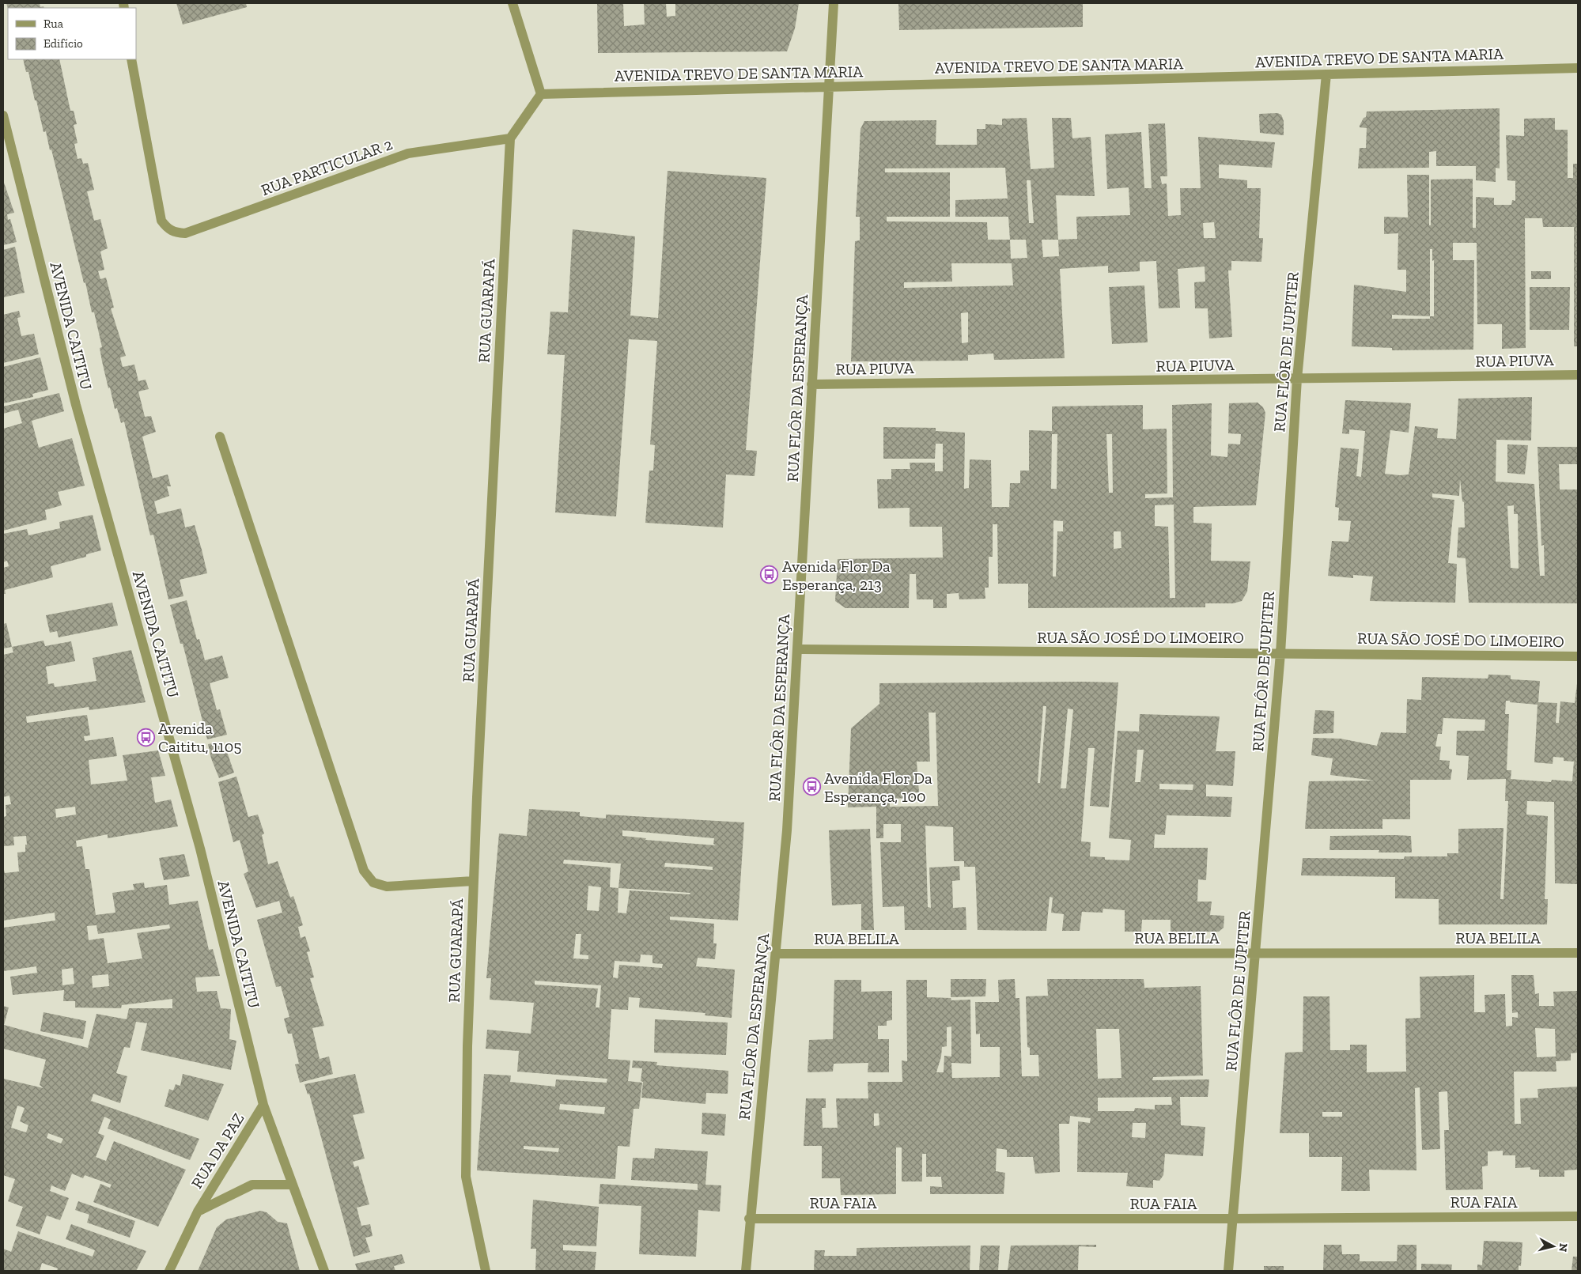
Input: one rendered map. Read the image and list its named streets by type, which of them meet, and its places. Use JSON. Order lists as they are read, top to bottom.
{
  "streets": {
    "street": [
      "AVENIDA TREVO DE SANTA MARIA",
      "RUA PARTICULAR 2",
      "RUA GUARAPÁ",
      "AVENIDA CAITITU",
      "RUA FLÔR DE JUPITER",
      "RUA PIUVA",
      "RUA FLÔR DA ESPERANÇA",
      "RUA SÃO JOSÉ DO LIMOEIRO",
      "RUA BELILA",
      "RUA DA PAZ",
      "RUA FAIA"
    ]
  },
  "crossings": [
    ["AVENIDA TREVO DE SANTA MARIA", "RUA FLÔR DE JUPITER"],
    ["AVENIDA TREVO DE SANTA MARIA", "RUA FLÔR DA ESPERANÇA"],
    ["RUA PARTICULAR 2", "RUA GUARAPÁ"],
    ["AVENIDA CAITITU", "RUA DA PAZ"],
    ["RUA FLÔR DE JUPITER", "RUA PIUVA"],
    ["RUA FLÔR DE JUPITER", "RUA SÃO JOSÉ DO LIMOEIRO"],
    ["RUA FLÔR DE JUPITER", "RUA BELILA"],
    ["RUA FLÔR DE JUPITER", "RUA FAIA"],
    ["RUA PIUVA", "RUA FLÔR DA ESPERANÇA"],
    ["RUA FLÔR DA ESPERANÇA", "RUA SÃO JOSÉ DO LIMOEIRO"],
    ["RUA FLÔR DA ESPERANÇA", "RUA BELILA"],
    ["RUA FLÔR DA ESPERANÇA", "RUA FAIA"]
  ],
  "places": {
    "bus stop": ["Avenida Flor Da Esperança, 213", "Avenida Caititu, 1105", "Avenida Flor Da Esperança, 100"]
  },
  "legend": ["Rua", "Edifício"],
  "north": "right"
}
